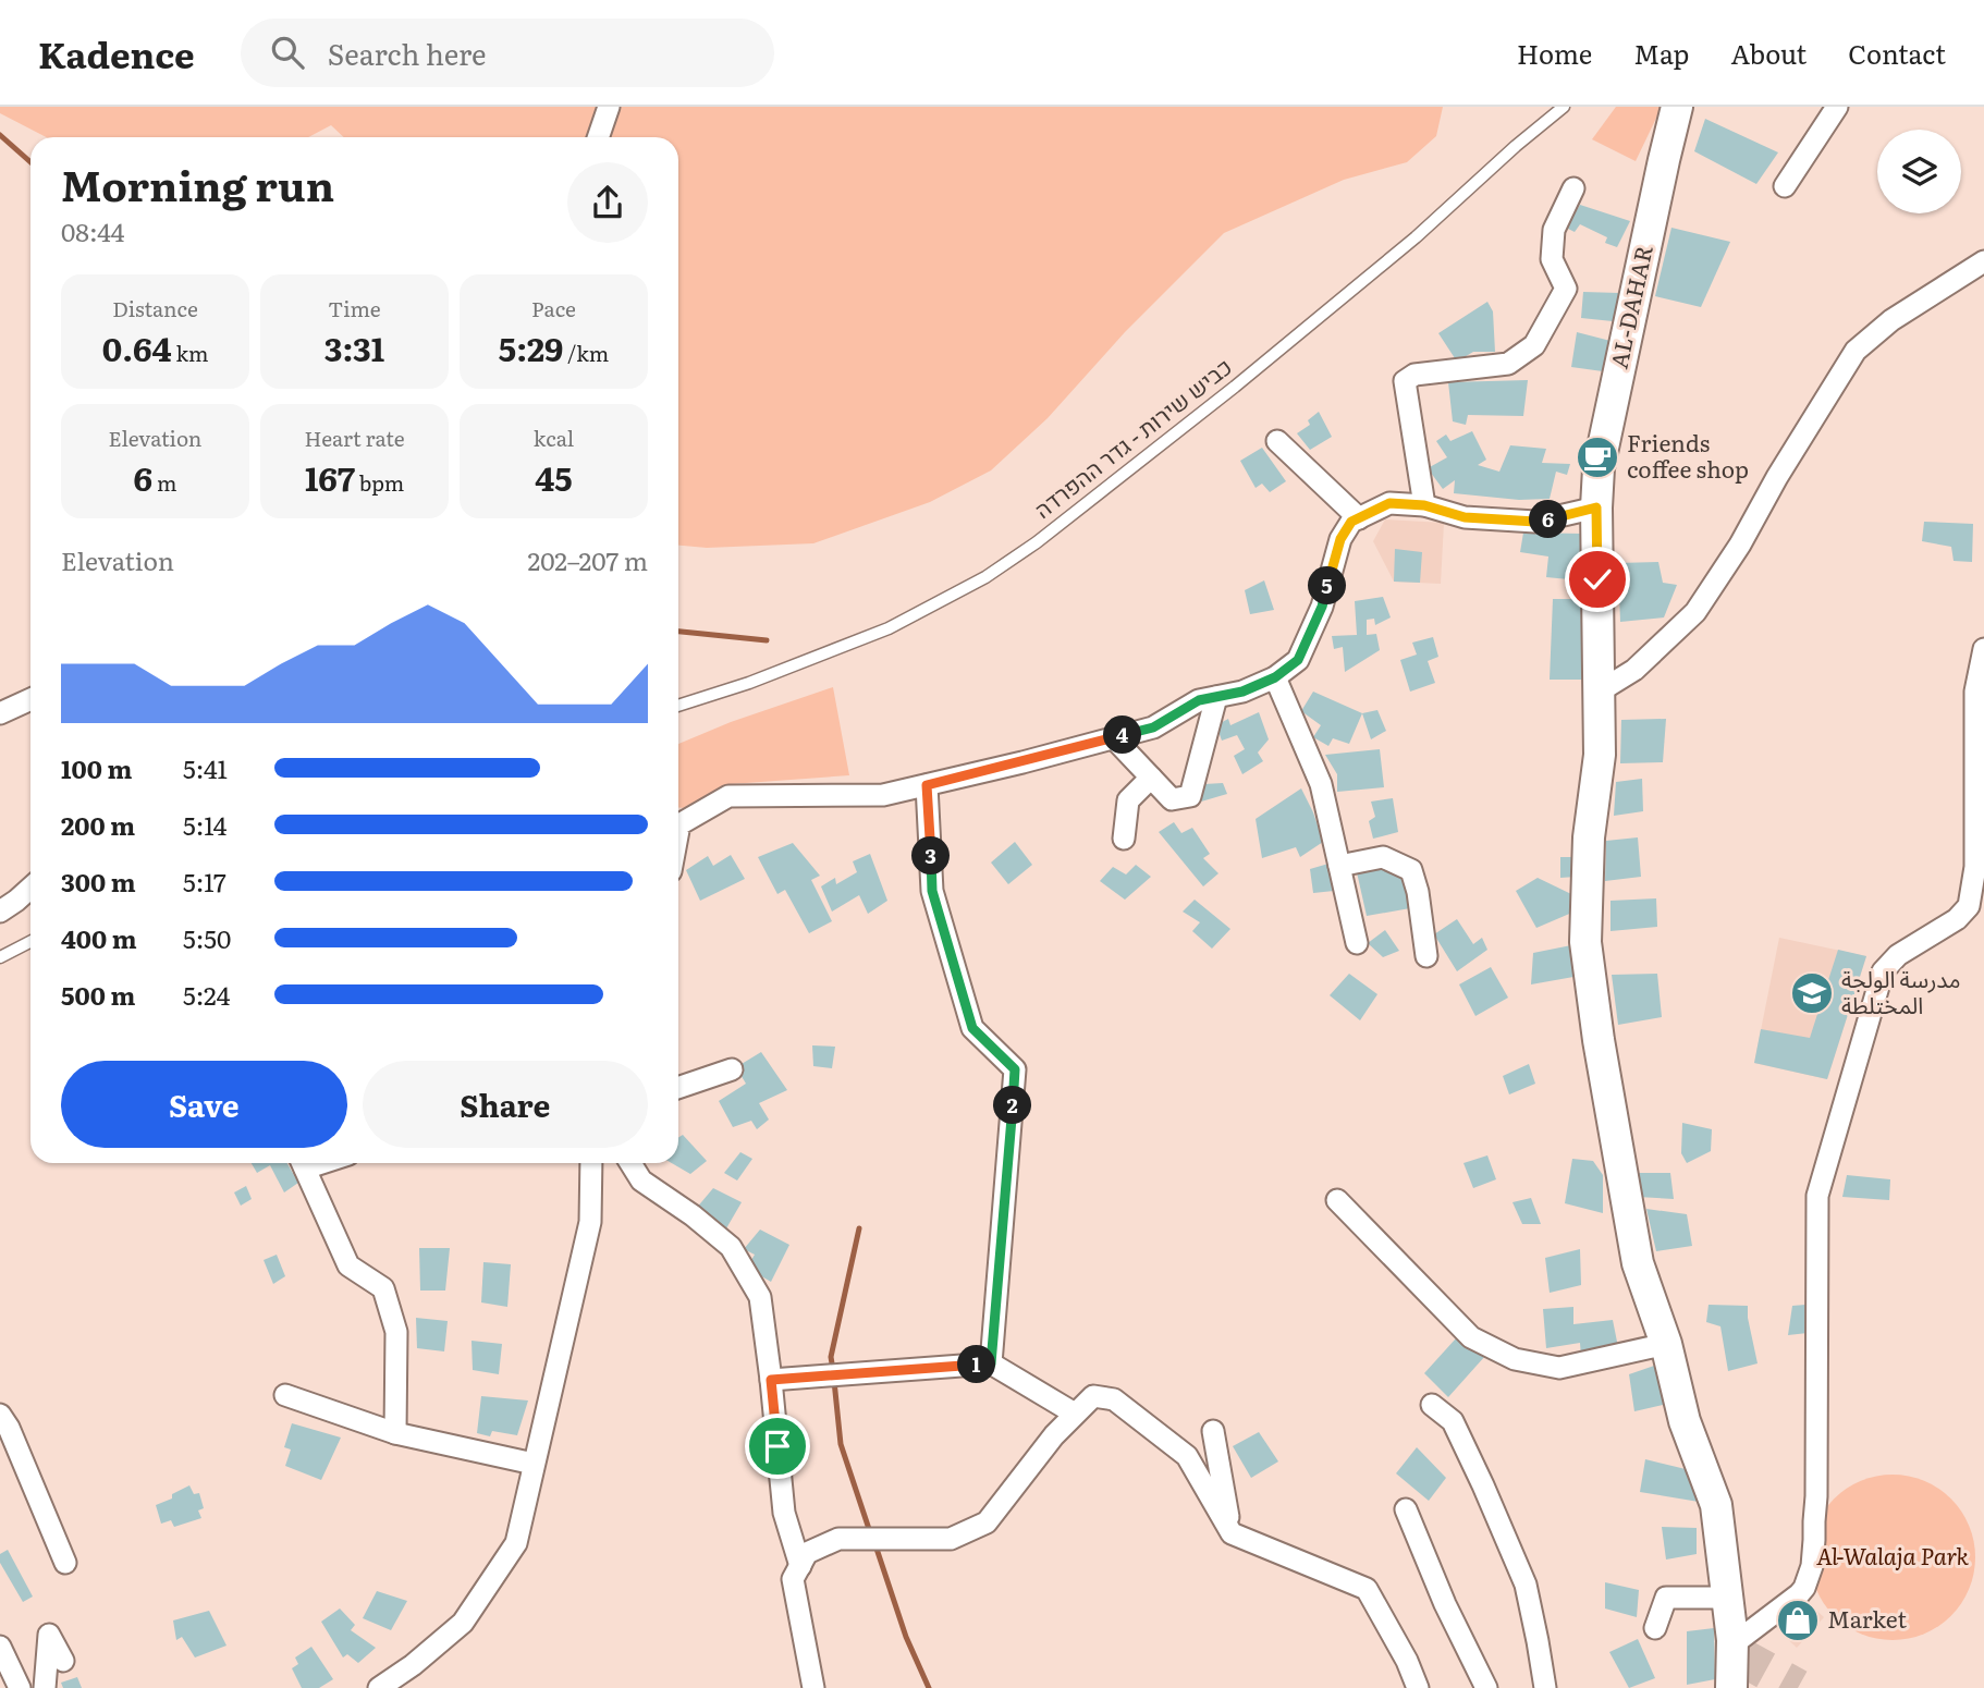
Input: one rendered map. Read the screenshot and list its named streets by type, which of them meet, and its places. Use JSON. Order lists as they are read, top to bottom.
{
  "streets": {
    "street": ["AL-DAHAR"],
    "lane": ["כביש שירות - גדר ההפרדה"]
  },
  "parks": ["Al-Walaja Park"],
  "places": {
    "cafe": ["Friends coffee shop"],
    "school or university": ["مدرسة الولجة المختلطة"],
    "shop": ["Market"]
  },
  "page": {
    "header": "Kadence",
    "search": "Search here",
    "nav": [
      "Home",
      "Map",
      "About",
      "Contact"
    ],
    "heading": ["Morning run", "08:44"],
    "stats": [
      ["Distance", "0.64 km"],
      ["Time", "3:31"],
      ["Pace", "5:29 /km"],
      ["Elevation", "6 m"],
      ["Heart rate", "167 bpm"],
      ["kcal", "45"]
    ],
    "pins": [
      "6",
      "5",
      "4",
      "3",
      "2",
      "1"
    ],
    "chart": ["Elevation", "202–207 m"],
    "list": [
      {
        "name": "100 m",
        "note": "5:41"
      },
      {
        "name": "200 m",
        "note": "5:14"
      },
      {
        "name": "300 m",
        "note": "5:17"
      },
      {
        "name": "400 m",
        "note": "5:50"
      },
      {
        "name": "500 m",
        "note": "5:24"
      }
    ],
    "buttons": ["Save", "Share"]
  }
}
